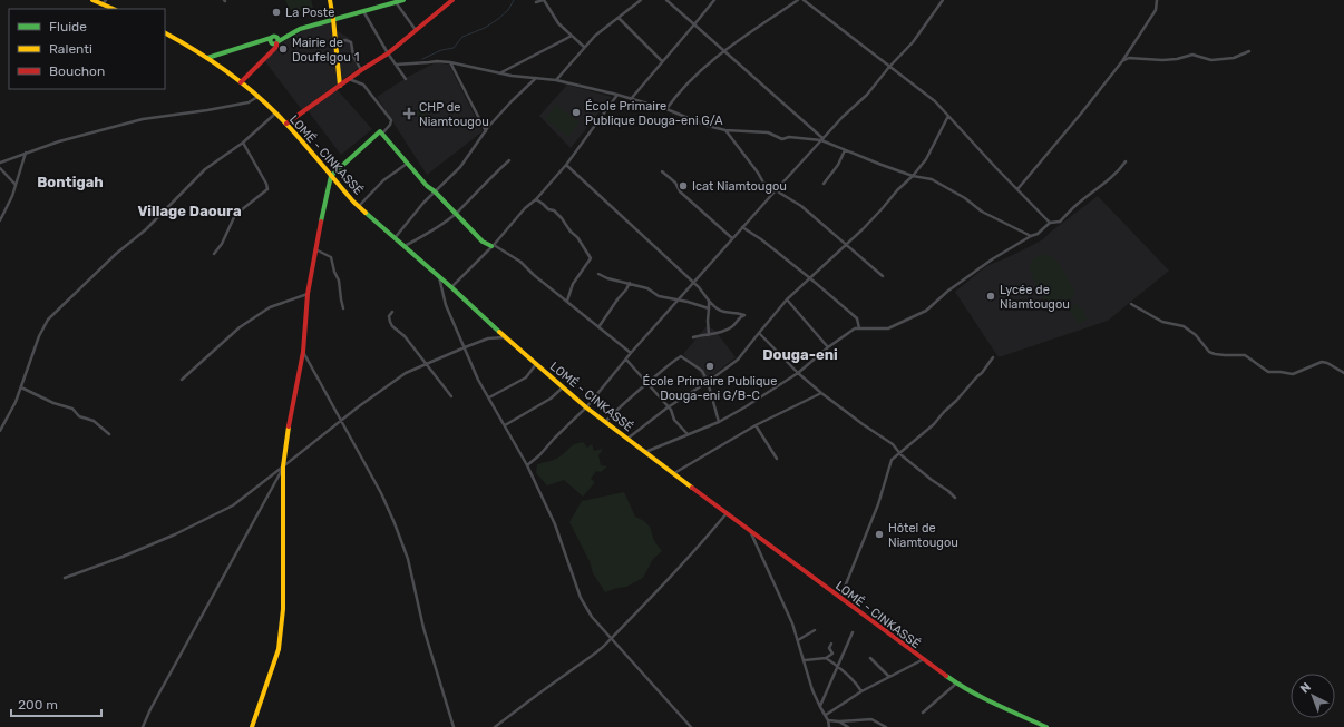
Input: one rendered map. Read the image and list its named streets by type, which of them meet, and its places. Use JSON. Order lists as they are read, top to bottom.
{
  "streets": {
    "main road": ["LOMÉ - CINKASSÉ"]
  },
  "districts": ["Bontigah", "Village Daoura", "Douga-eni"],
  "places": {
    "other": [
      "La Poste",
      "Mairie de Doufelgou 1",
      "École Primaire Publique Douga-eni G/A",
      "Icat Niamtougou",
      "Lycée de Niamtougou",
      "École Primaire Publique Douga-eni G/B-C",
      "Hôtel de Niamtougou"
    ],
    "health": ["CHP de Niamtougou"]
  },
  "legend": ["Fluide", "Ralenti", "Bouchon"],
  "scale_bar": "200 m",
  "north": "top left"
}
